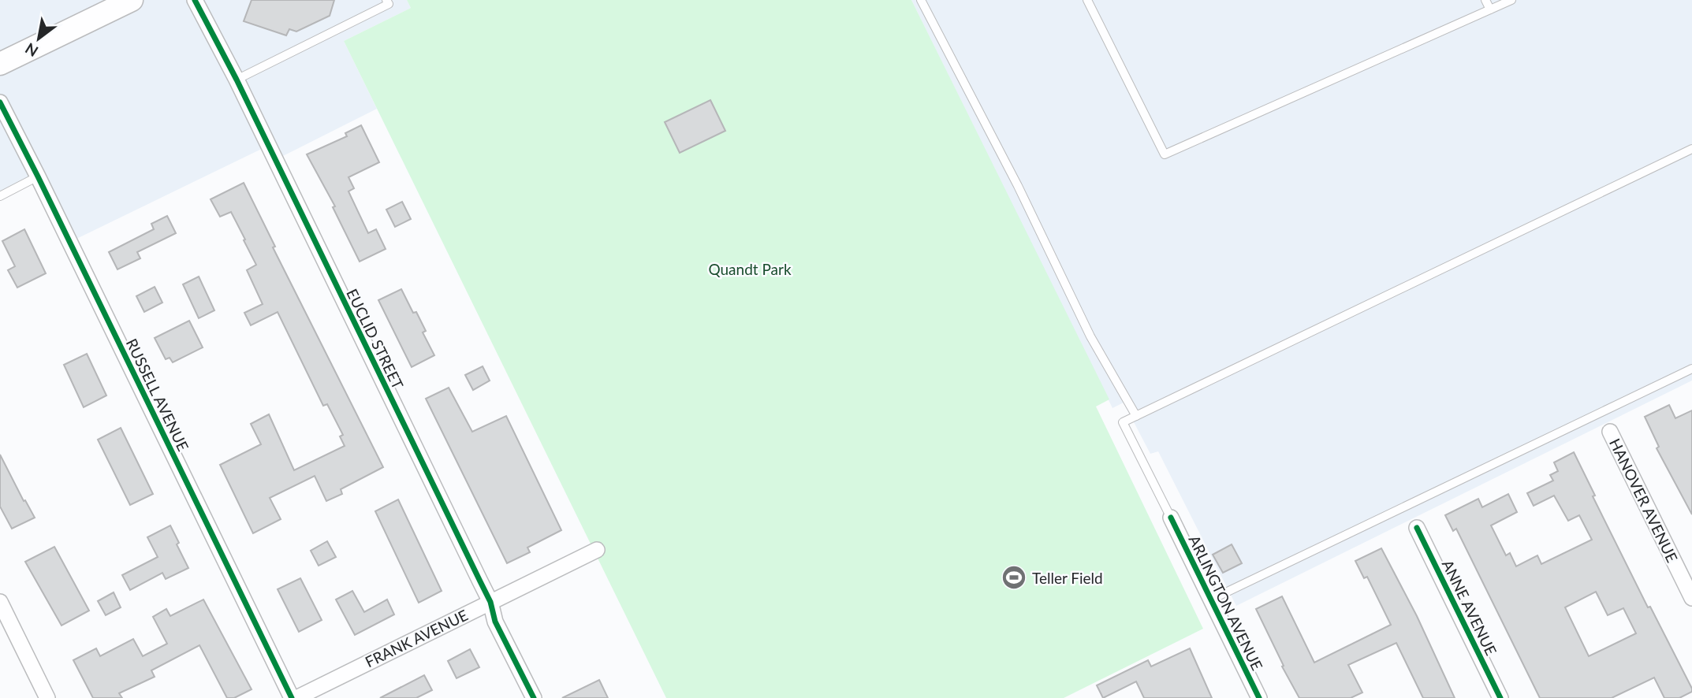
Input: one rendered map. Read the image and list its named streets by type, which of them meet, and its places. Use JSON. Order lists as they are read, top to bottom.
{
  "streets": {
    "street": [
      "EUCLID STREET",
      "RUSSELL AVENUE",
      "HANOVER AVENUE",
      "ARLINGTON AVENUE",
      "ANNE AVENUE",
      "FRANK AVENUE"
    ]
  },
  "crossings": [
    ["EUCLID STREET", "FRANK AVENUE"]
  ],
  "parks": ["Quandt Park"],
  "places": {
    "sports": ["Teller Field"]
  },
  "north": "bottom left"
}
